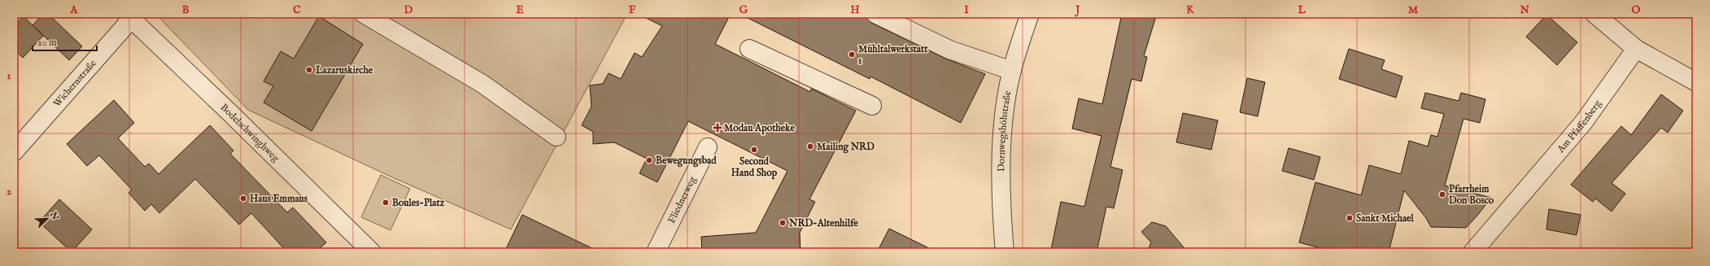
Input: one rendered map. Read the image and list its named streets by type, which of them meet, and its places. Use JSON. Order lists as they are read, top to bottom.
{
  "streets": {
    "street": [
      "Wichernstraße",
      "Am Pfaffenberg",
      "Bodelschwinghweg",
      "Dornwegshöhstraße",
      "Fliednerweg"
    ]
  },
  "crossings": [
    ["Wichernstraße", "Bodelschwinghweg"]
  ],
  "places": {
    "other": [
      "Mühltalwerkstatt 1",
      "Lazaruskirche",
      "Mailing NRD",
      "Second Hand Shop",
      "Bewegungsbad",
      "Pfarrheim Don Bosco",
      "Haus Emmaus",
      "Boules-Platz",
      "Sankt Michael",
      "NRD-Altenhilfe"
    ],
    "health": ["Modau Apotheke"]
  },
  "scale_bar": "20 m",
  "north": "top right",
  "grid": {
    "columns": [
      "A",
      "B",
      "C",
      "D",
      "E",
      "F",
      "G",
      "H",
      "I",
      "J",
      "K",
      "L",
      "M",
      "N",
      "O"
    ],
    "rows": ["1", "2"]
  }
}
